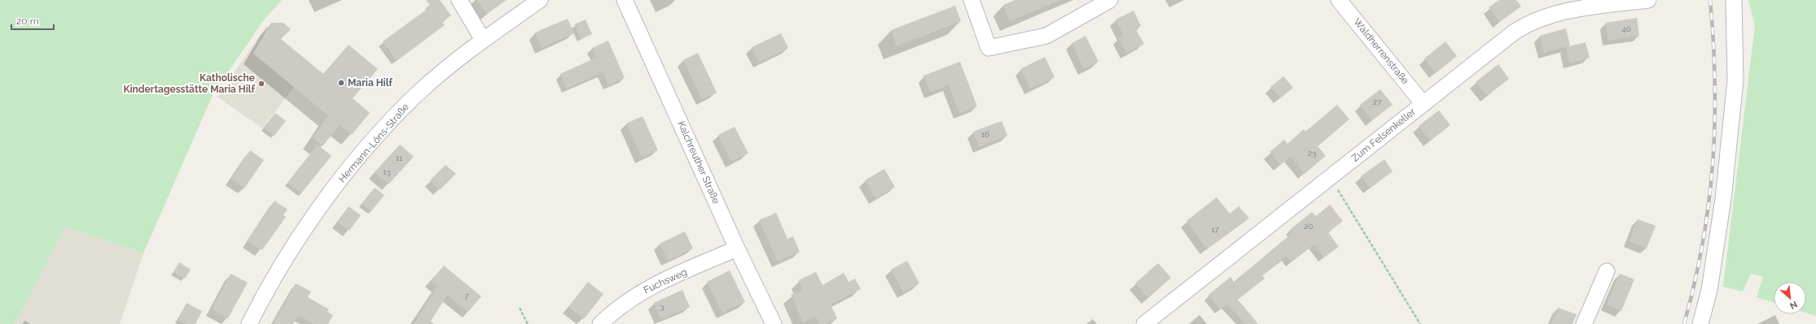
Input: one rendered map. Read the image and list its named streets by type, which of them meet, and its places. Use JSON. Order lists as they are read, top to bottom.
{
  "streets": {
    "street": [
      "Waldherrenstraße",
      "Zum Felsenkeller",
      "Hermann-Löns-Straße",
      "Kalchreuther Straße",
      "Fuchsweg"
    ]
  },
  "crossings": [
    ["Waldherrenstraße", "Zum Felsenkeller"],
    ["Kalchreuther Straße", "Fuchsweg"]
  ],
  "places": ["Maria Hilf", "Katholische Kindertagesstätte Maria Hilf"],
  "house_numbers": [
    "40",
    "27",
    "16",
    "23",
    "11",
    "13",
    "20",
    "17",
    "7",
    "3"
  ],
  "scale_bar": "20 m",
  "north": "bottom right"
}
